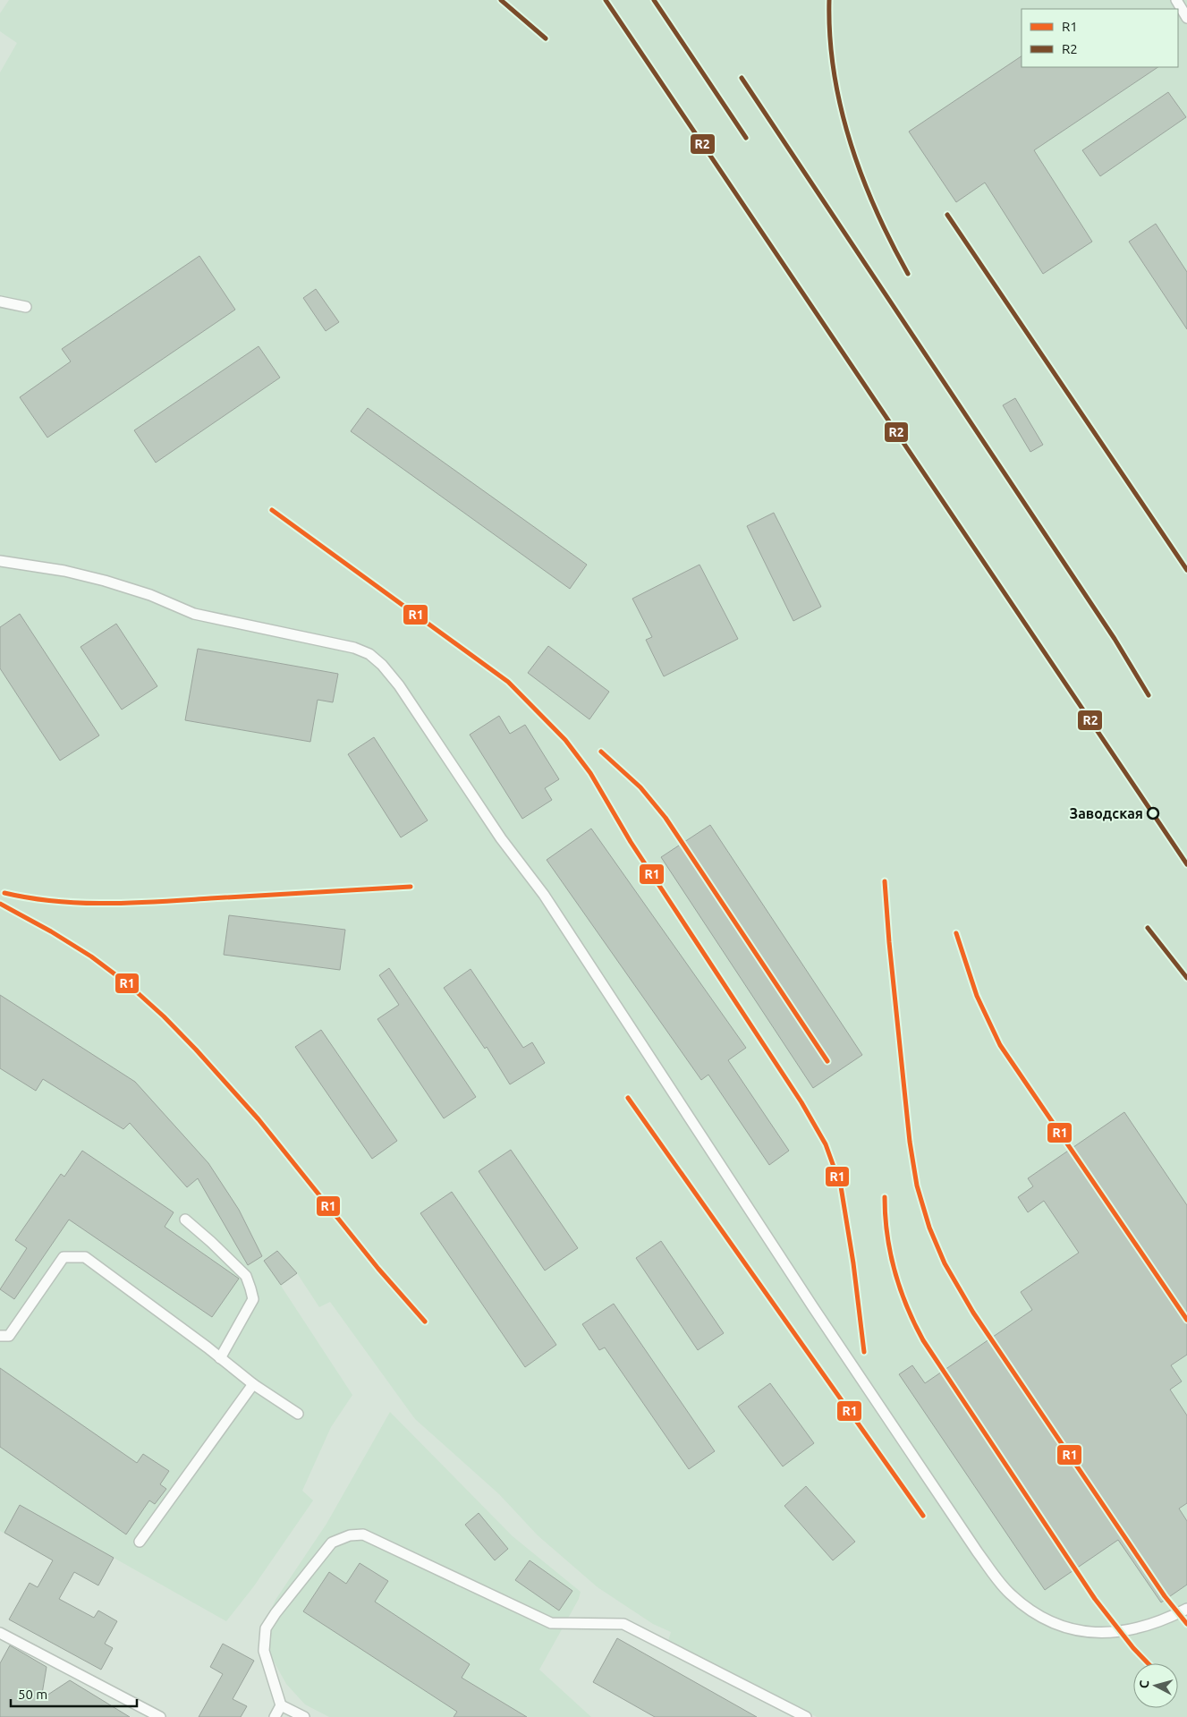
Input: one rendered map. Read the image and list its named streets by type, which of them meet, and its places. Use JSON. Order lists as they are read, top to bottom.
{
  "places": ["Заводская"],
  "lines": ["transit line R2", "transit line R1"],
  "legend": ["R1", "R2"],
  "scale_bar": "50 m",
  "north": "left"
}
